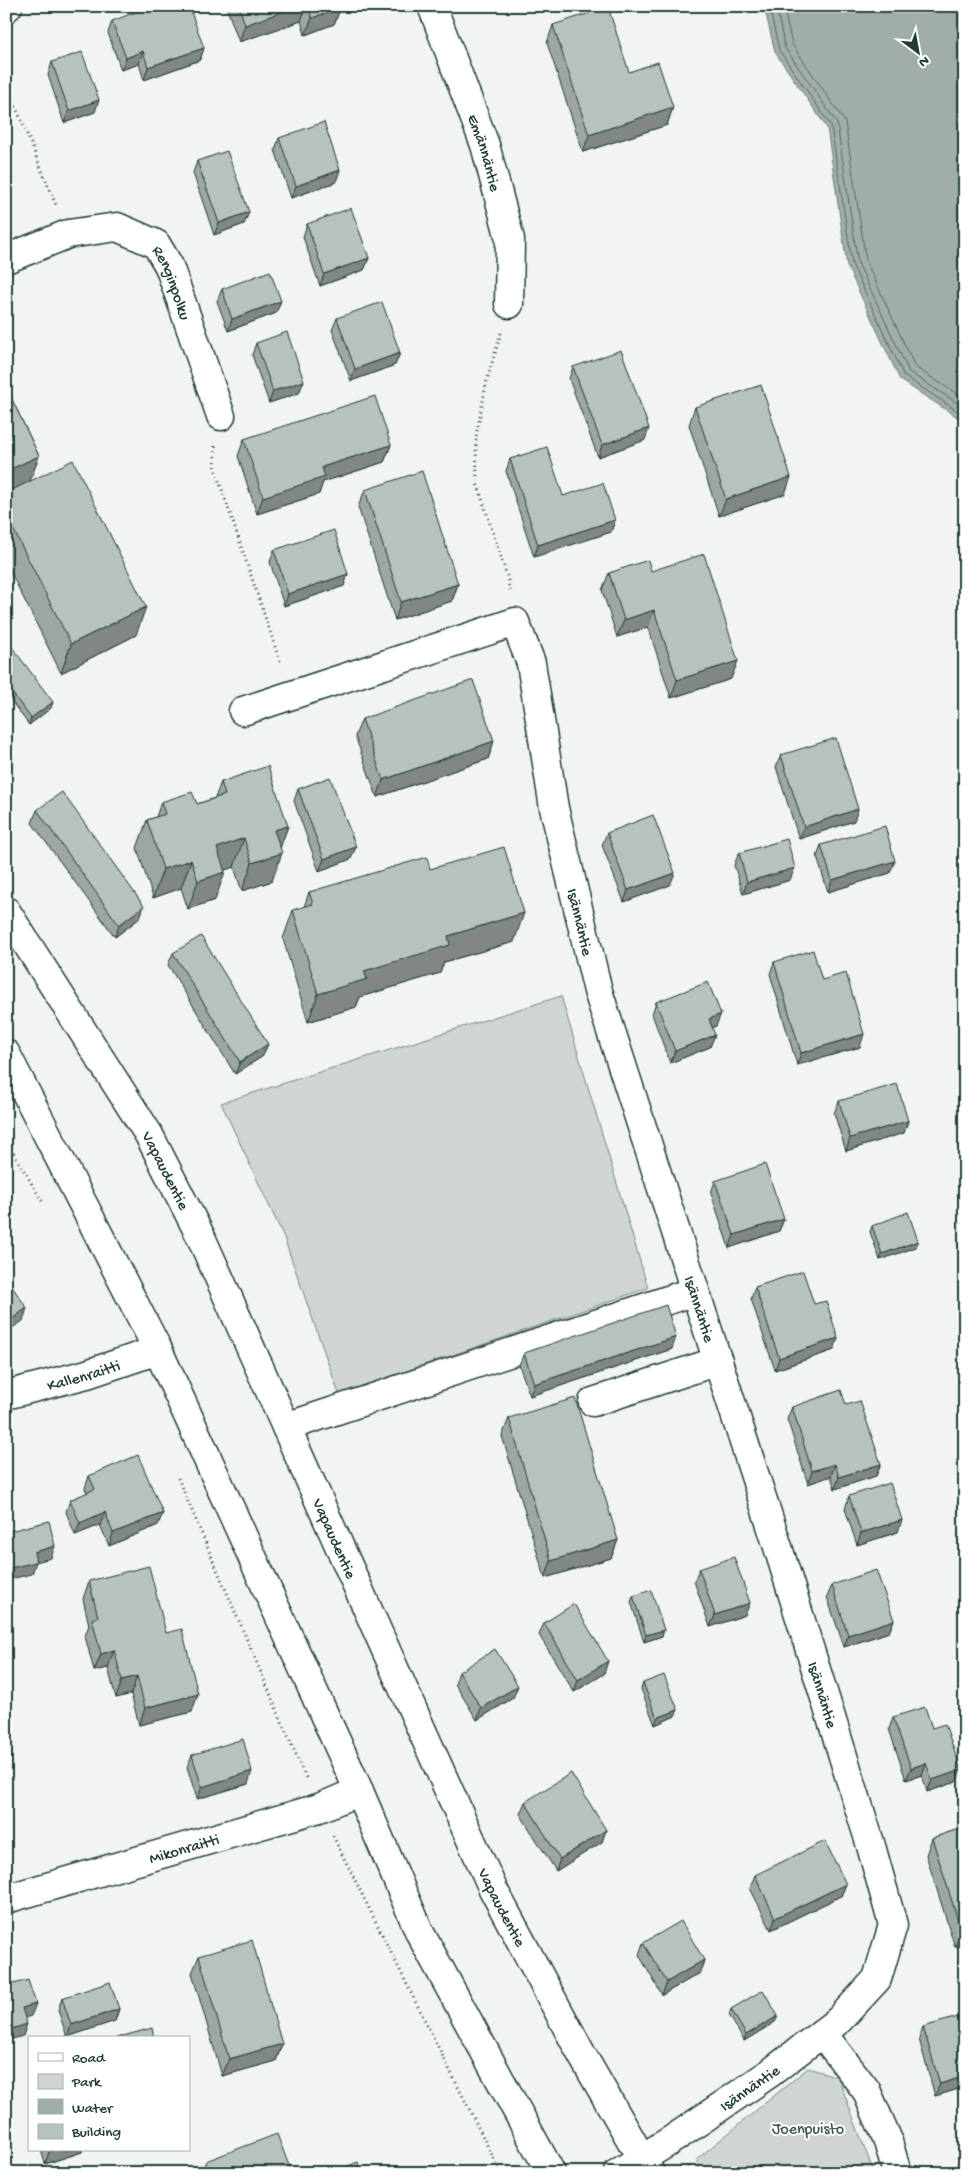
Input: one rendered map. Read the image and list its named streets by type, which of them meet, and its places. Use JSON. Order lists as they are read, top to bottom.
{
  "streets": {
    "street": [
      "Emännäntie",
      "Renginpolku",
      "Isännäntie",
      "Vapaudentie",
      "Kallenraitti",
      "Mikonraitti"
    ]
  },
  "crossings": [
    ["Isännäntie", "Vapaudentie"]
  ],
  "parks": ["Joenpuisto"],
  "legend": [
    "Road",
    "Park",
    "Water",
    "Building"
  ],
  "north": "bottom right"
}
